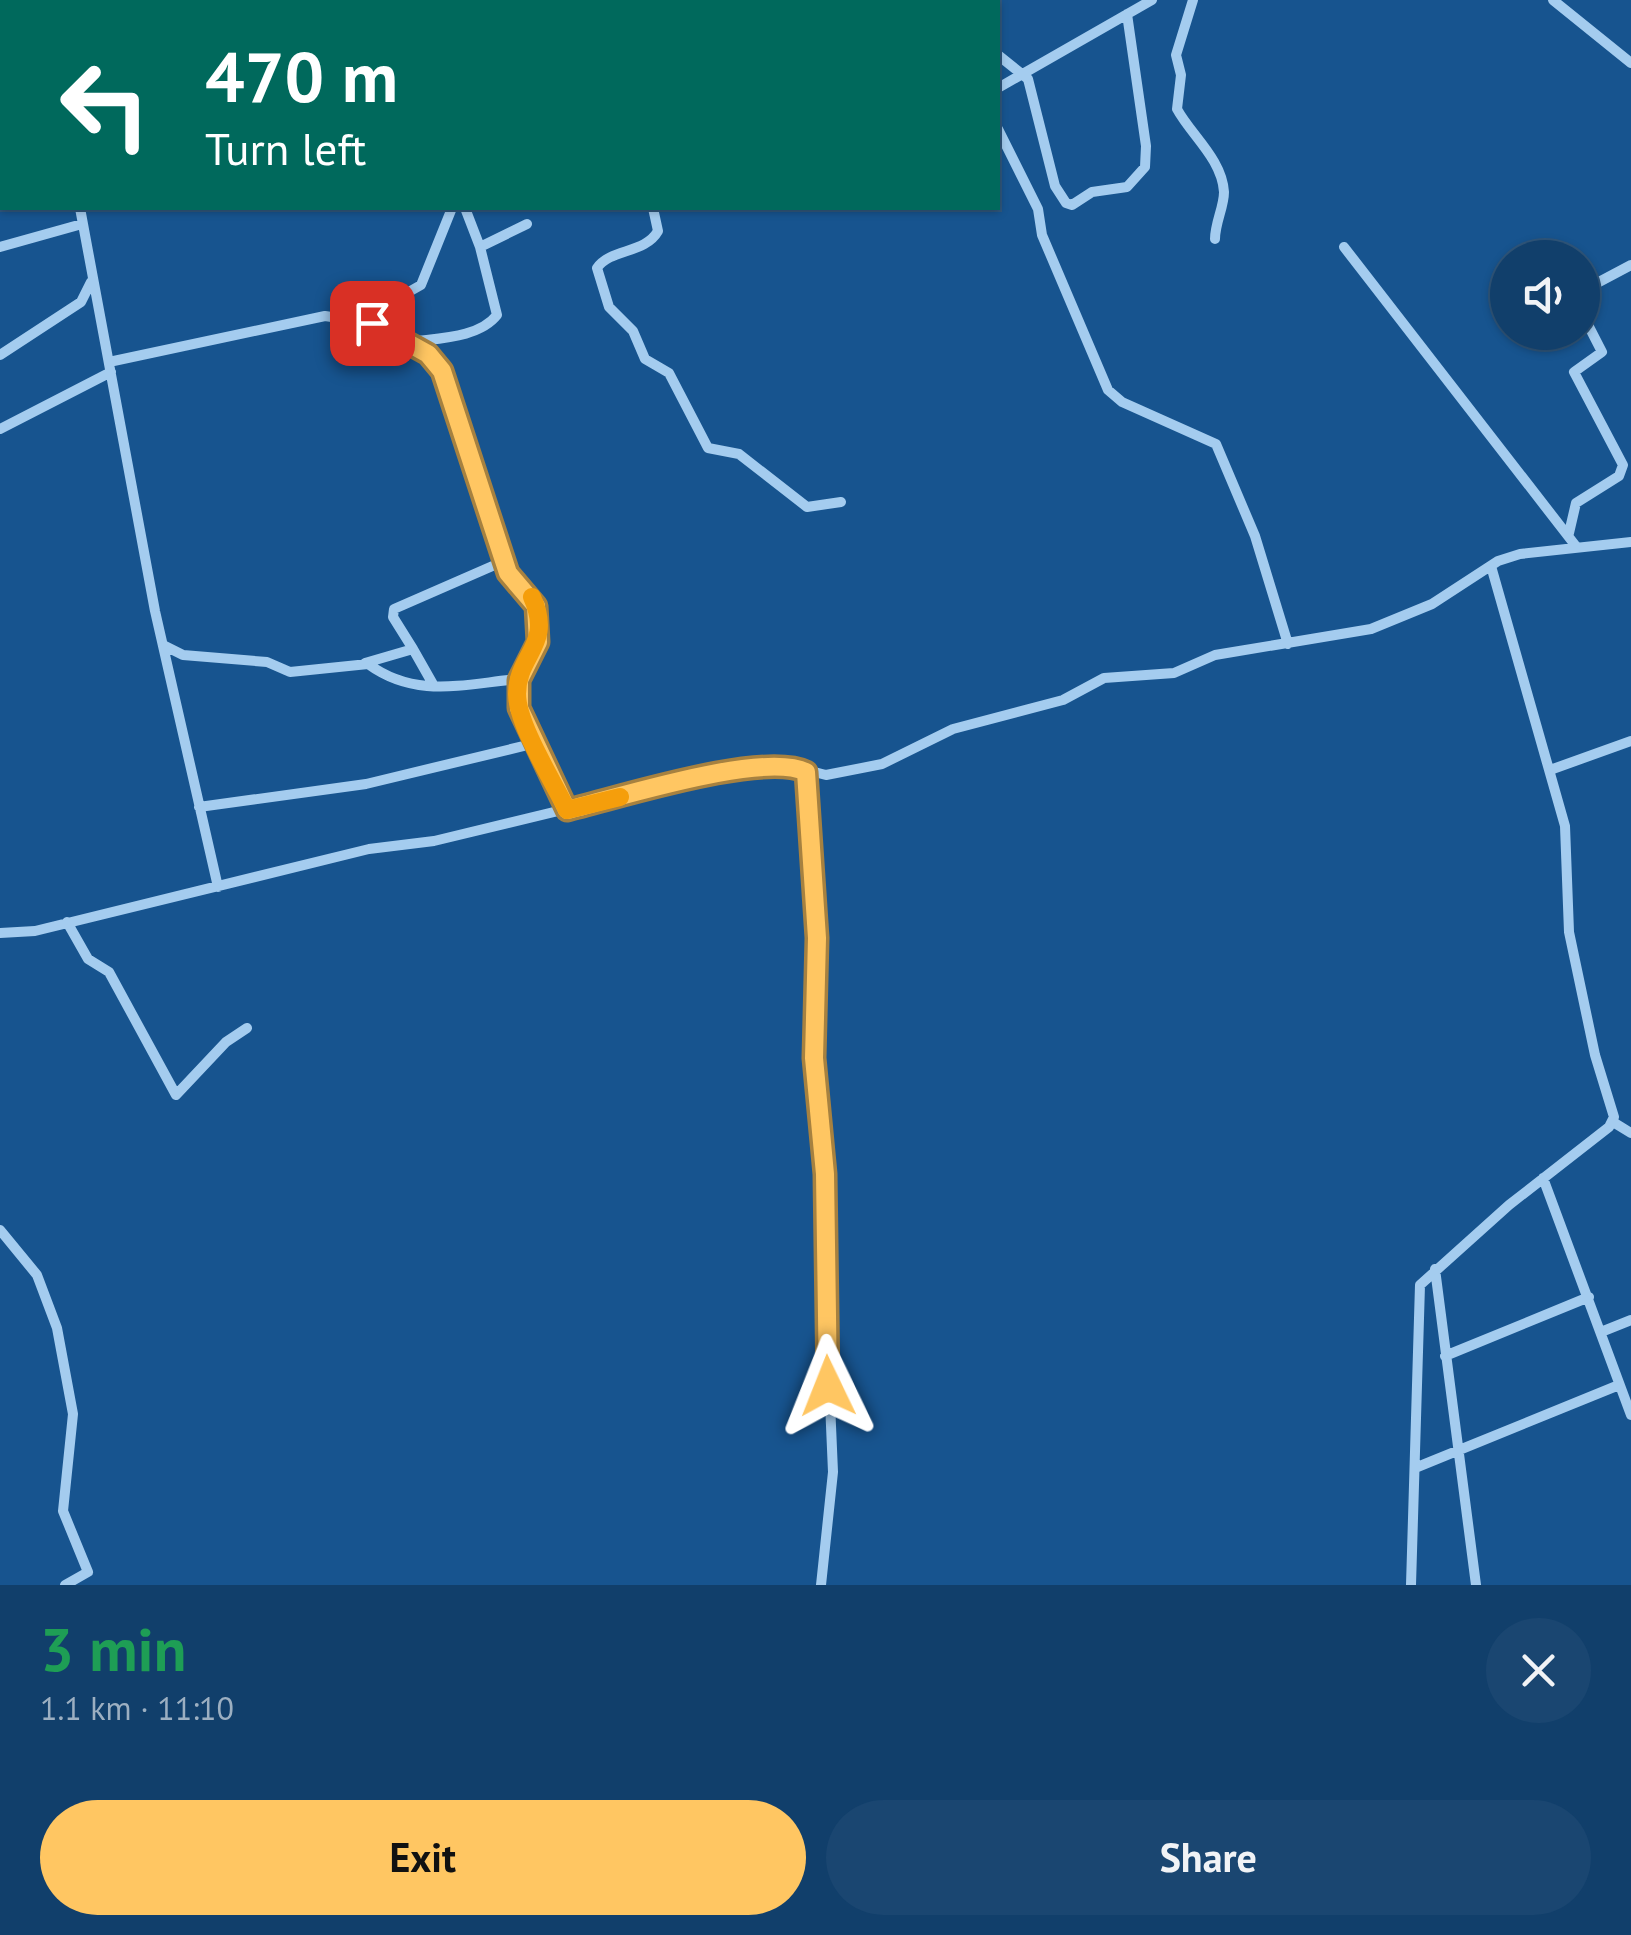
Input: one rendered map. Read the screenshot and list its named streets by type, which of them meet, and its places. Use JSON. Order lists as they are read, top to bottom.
{
  "page": {
    "turn": ["470 m", "Turn left"],
    "heading": ["3 min", "1.1 km · 11:10"],
    "buttons": ["Exit", "Share"]
  }
}
